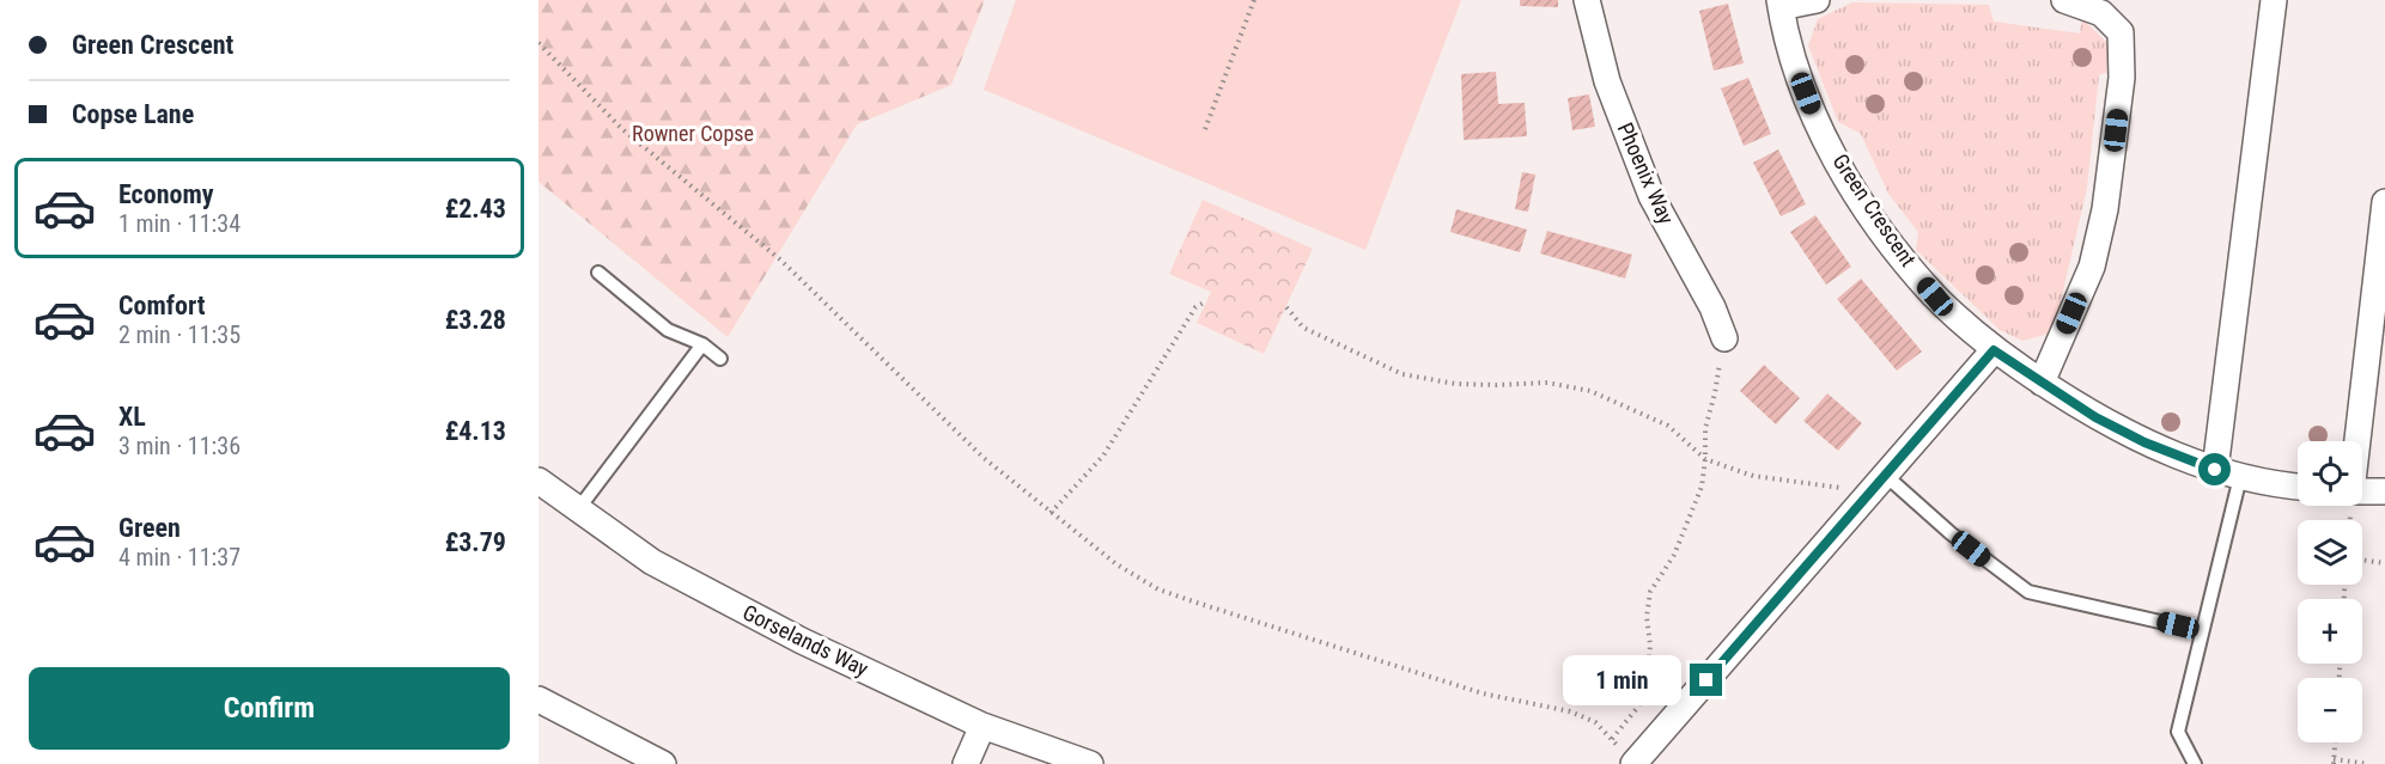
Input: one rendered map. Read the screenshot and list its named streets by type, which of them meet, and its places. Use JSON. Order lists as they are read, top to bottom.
{
  "streets": {
    "street": ["Phoenix Way", "Green Crescent", "Gorselands Way"]
  },
  "parks": ["Rowner Copse"],
  "page": {
    "banner": ["Green Crescent", "Copse Lane"],
    "list": [
      {
        "name": "Economy",
        "note": "1 min · 11:34",
        "value": "£2.43"
      },
      {
        "name": "Comfort",
        "note": "2 min · 11:35",
        "value": "£3.28"
      },
      {
        "name": "XL",
        "note": "3 min · 11:36",
        "value": "£4.13"
      },
      {
        "name": "Green",
        "note": "4 min · 11:37",
        "value": "£3.79"
      }
    ],
    "map_buttons": ["+", "−"],
    "buttons": "Confirm",
    "bubble": "1 min"
  }
}
